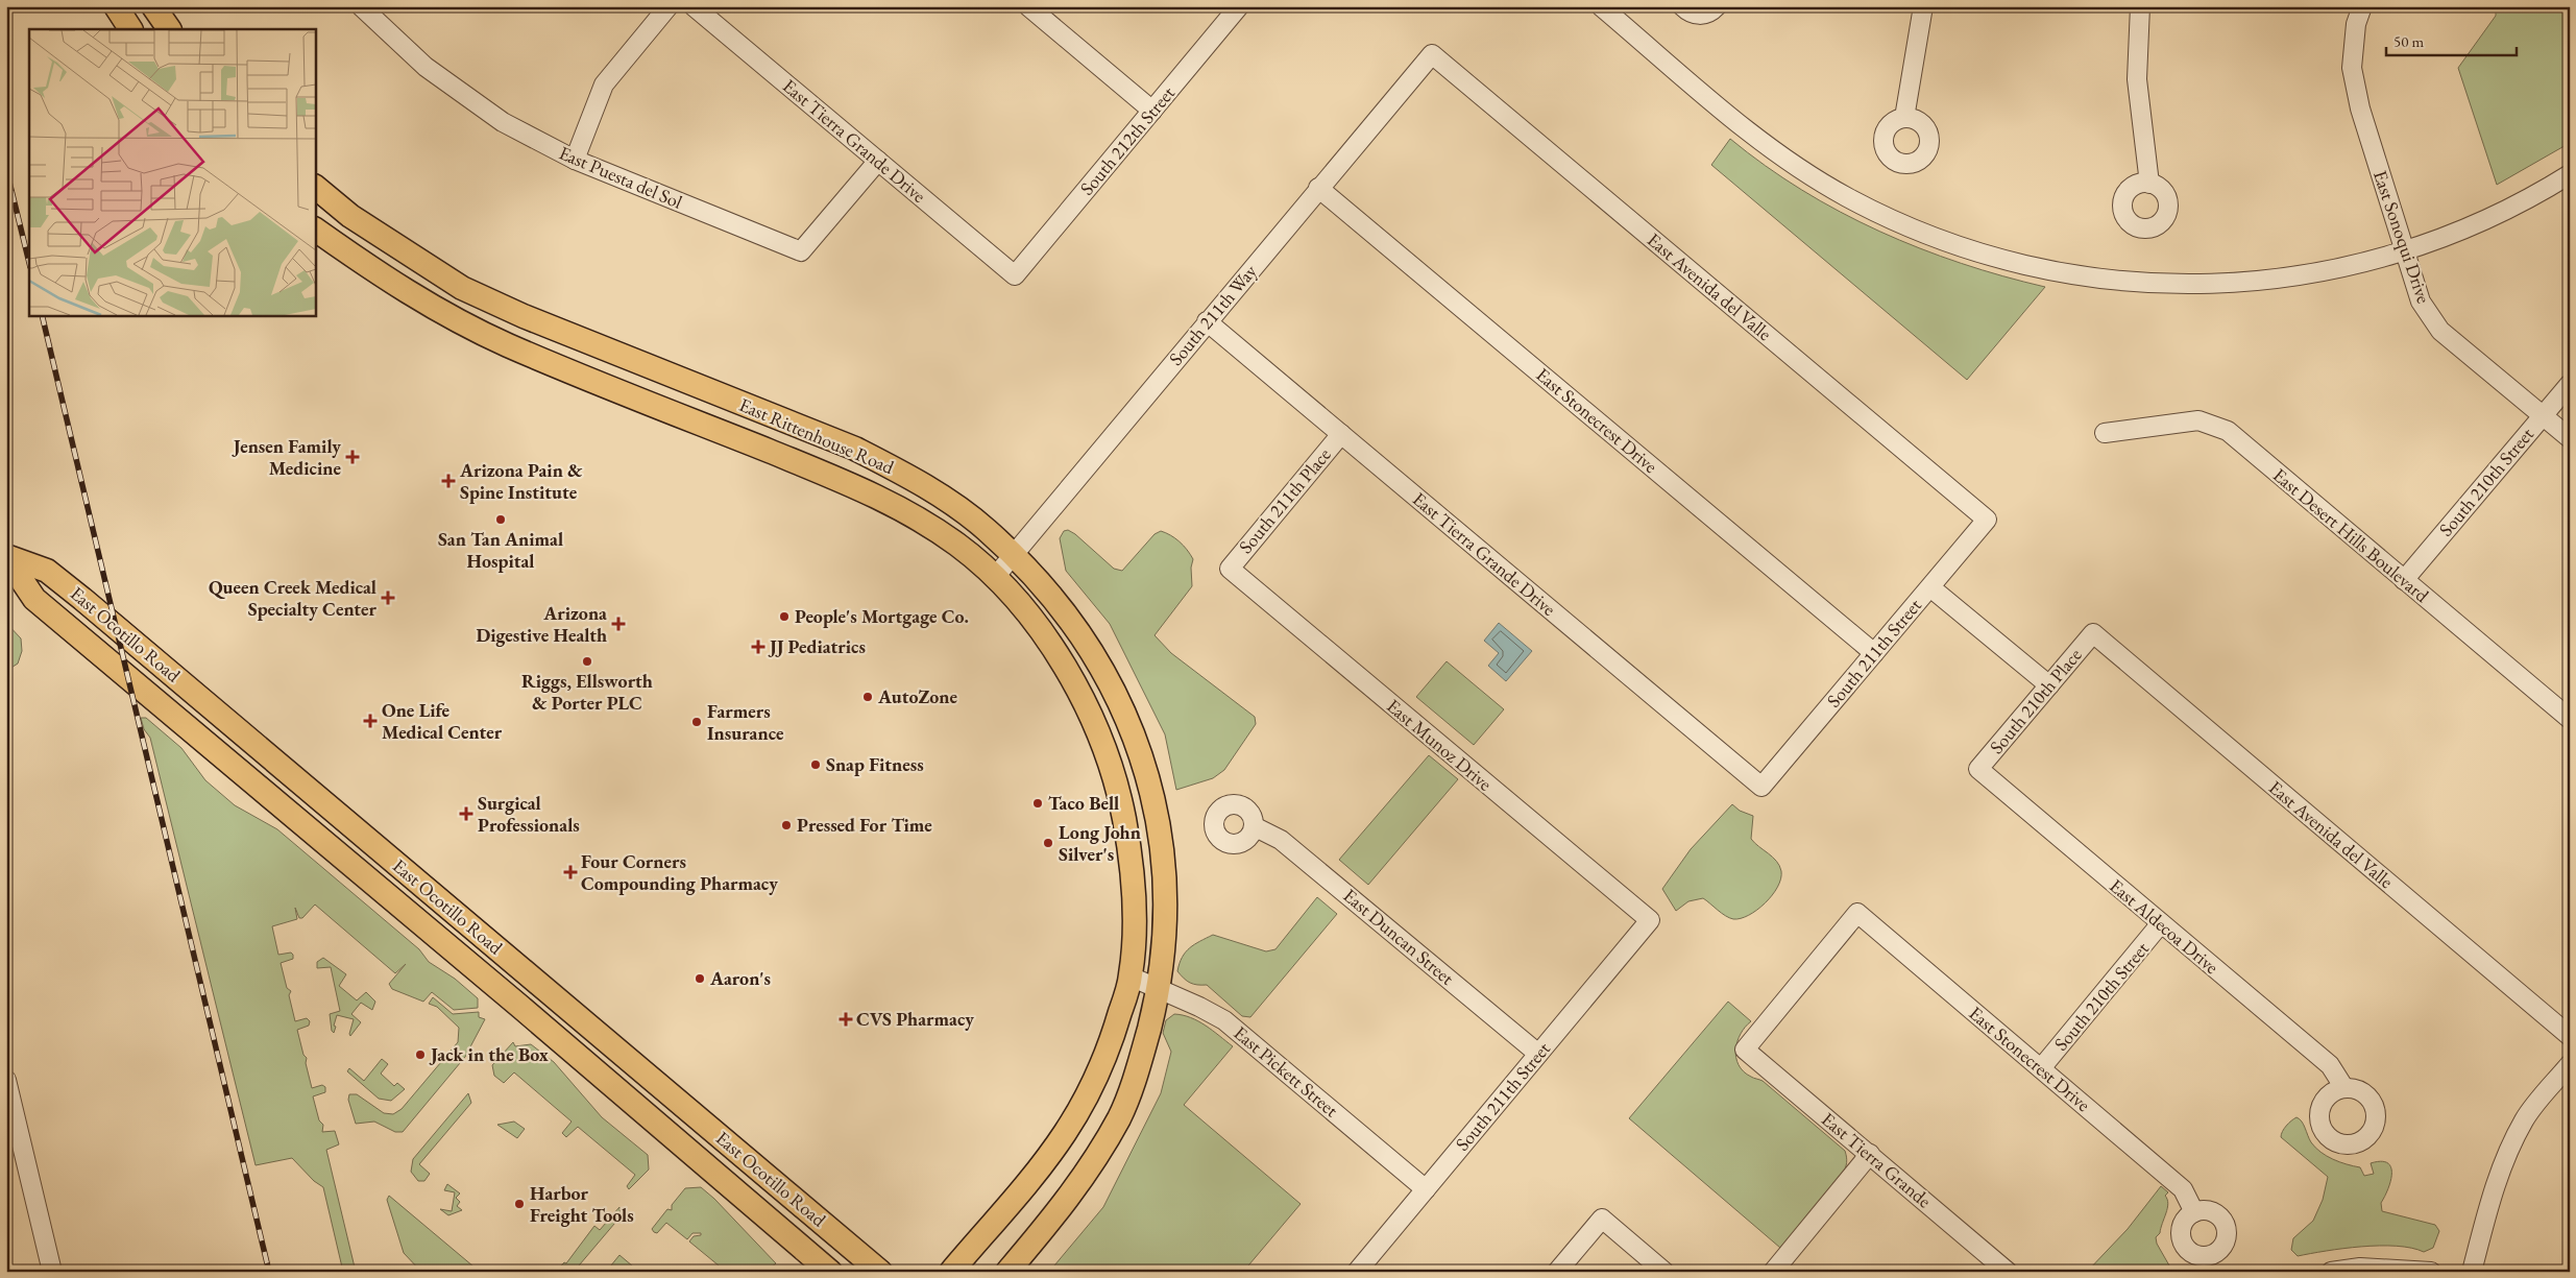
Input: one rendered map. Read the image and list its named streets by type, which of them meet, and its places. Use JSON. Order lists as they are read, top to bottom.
{
  "streets": {
    "main road": ["East Rittenhouse Road", "East Ocotillo Road"],
    "street": [
      "East Tierra Grande Drive",
      "South 212th Street",
      "East Puesta del Sol",
      "East Sonoqui Drive",
      "East Avenida del Valle",
      "South 211th Way",
      "East Stonecrest Drive",
      "South 210th Street",
      "South 211th Place",
      "East Desert Hills Boulevard",
      "South 211th Street",
      "South 210th Place",
      "East Munoz Drive",
      "East Aldecoa Drive",
      "East Duncan Street",
      "East Pickett Street",
      "East Tierra Grande"
    ]
  },
  "crossings": [
    ["East Tierra Grande Drive", "South 212th Street"],
    ["East Tierra Grande Drive", "East Puesta del Sol"],
    ["East Tierra Grande Drive", "South 211th Way"],
    ["East Tierra Grande Drive", "South 211th Place"],
    ["East Tierra Grande Drive", "South 211th Street"],
    ["East Sonoqui Drive", "South 210th Street"],
    ["East Avenida del Valle", "South 211th Way"],
    ["East Avenida del Valle", "South 211th Street"],
    ["East Avenida del Valle", "South 210th Place"],
    ["South 211th Way", "East Stonecrest Drive"],
    ["South 211th Way", "East Rittenhouse Road"],
    ["East Stonecrest Drive", "South 210th Street"],
    ["East Stonecrest Drive", "South 211th Street"],
    ["East Stonecrest Drive", "East Tierra Grande"],
    ["East Rittenhouse Road", "East Pickett Street"],
    ["South 210th Street", "East Desert Hills Boulevard"],
    ["South 210th Street", "East Aldecoa Drive"],
    ["South 211th Place", "East Munoz Drive"],
    ["South 211th Street", "East Munoz Drive"],
    ["South 211th Street", "East Duncan Street"],
    ["South 211th Street", "East Pickett Street"],
    ["South 210th Place", "East Aldecoa Drive"]
  ],
  "places": {
    "health": [
      "Jensen Family Medicine",
      "Arizona Pain & Spine Institute",
      "Queen Creek Medical Specialty Center",
      "Arizona Digestive Health",
      "JJ Pediatrics",
      "One Life Medical Center",
      "Surgical Professionals",
      "Four Corners Compounding Pharmacy",
      "CVS Pharmacy"
    ],
    "other": [
      "San Tan Animal Hospital",
      "People's Mortgage Co.",
      "Riggs, Ellsworth & Porter PLC",
      "AutoZone",
      "Farmers Insurance",
      "Snap Fitness",
      "Taco Bell",
      "Pressed For Time",
      "Long John Silver's",
      "Aaron's",
      "Jack in the Box",
      "Harbor Freight Tools"
    ]
  },
  "scale_bar": "50 m"
}
